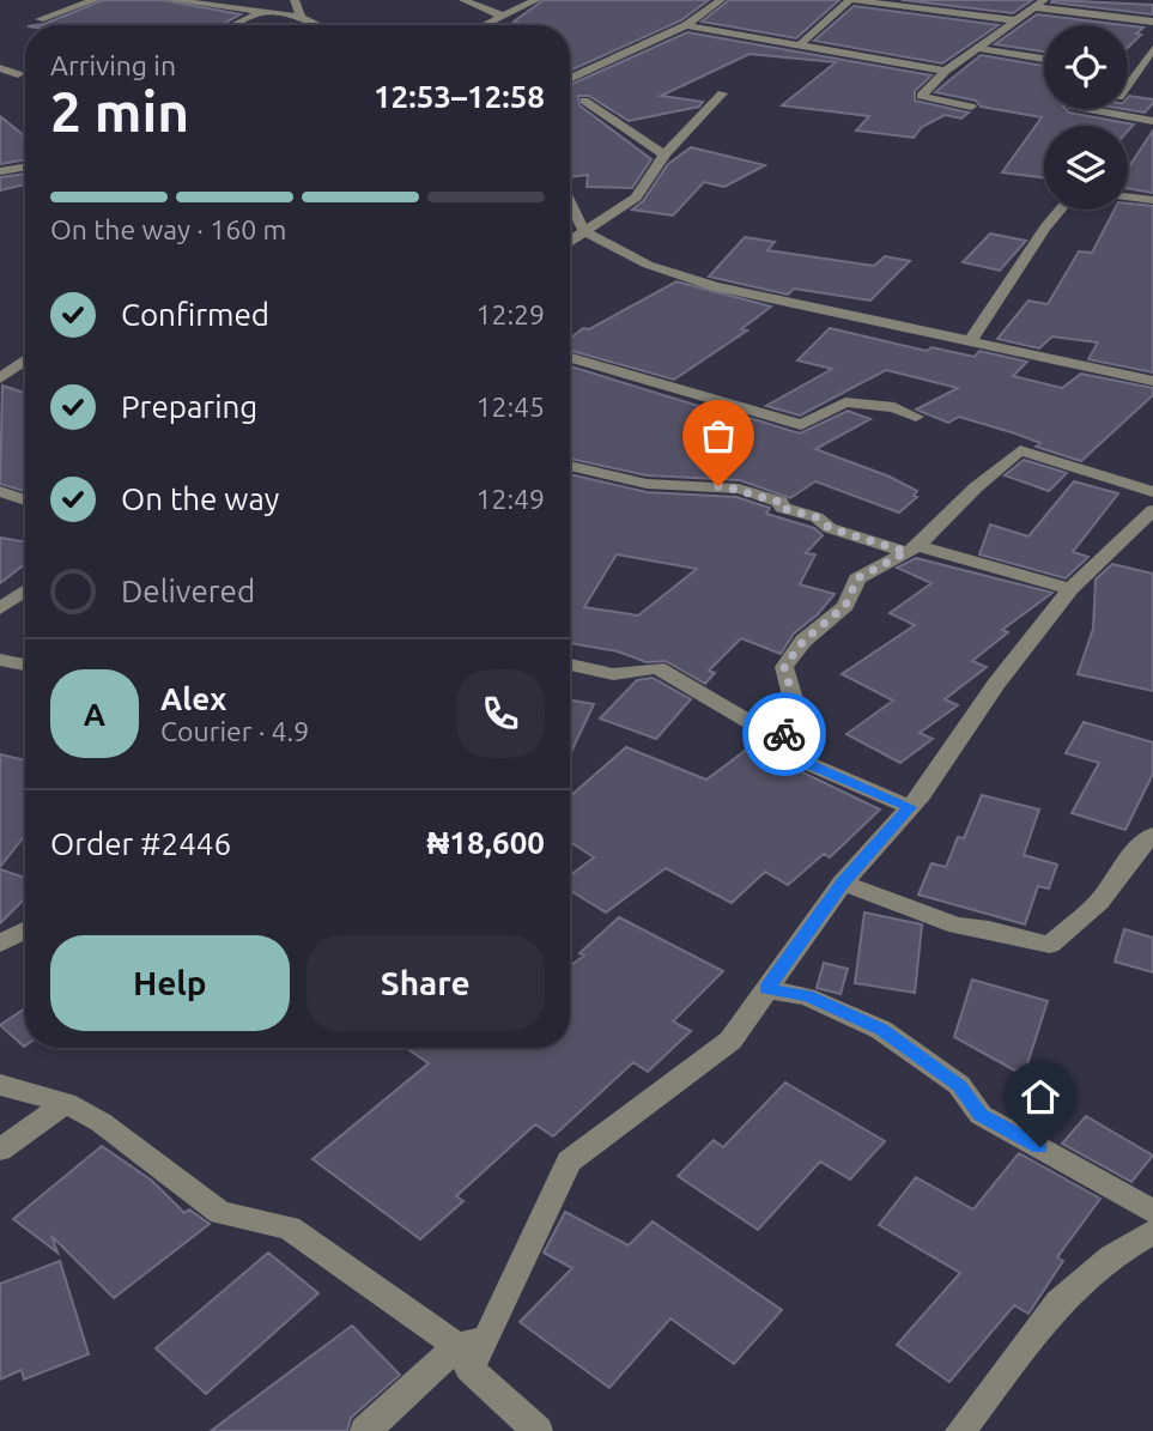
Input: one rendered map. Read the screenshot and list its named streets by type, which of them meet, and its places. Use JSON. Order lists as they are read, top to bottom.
{
  "page": {
    "heading": ["2 min", "Arriving in", "12:53–12:58"],
    "panel": [
      "Alex",
      "Courier · 4.9",
      "Order #2446",
      "₦18,600"
    ],
    "bar": "On the way · 160 m",
    "list": [
      ["Confirmed", "12:29"],
      ["Preparing", "12:45"],
      ["On the way", "12:49"],
      "Delivered"
    ],
    "round": "A",
    "buttons": ["Help", "Share"]
  }
}
